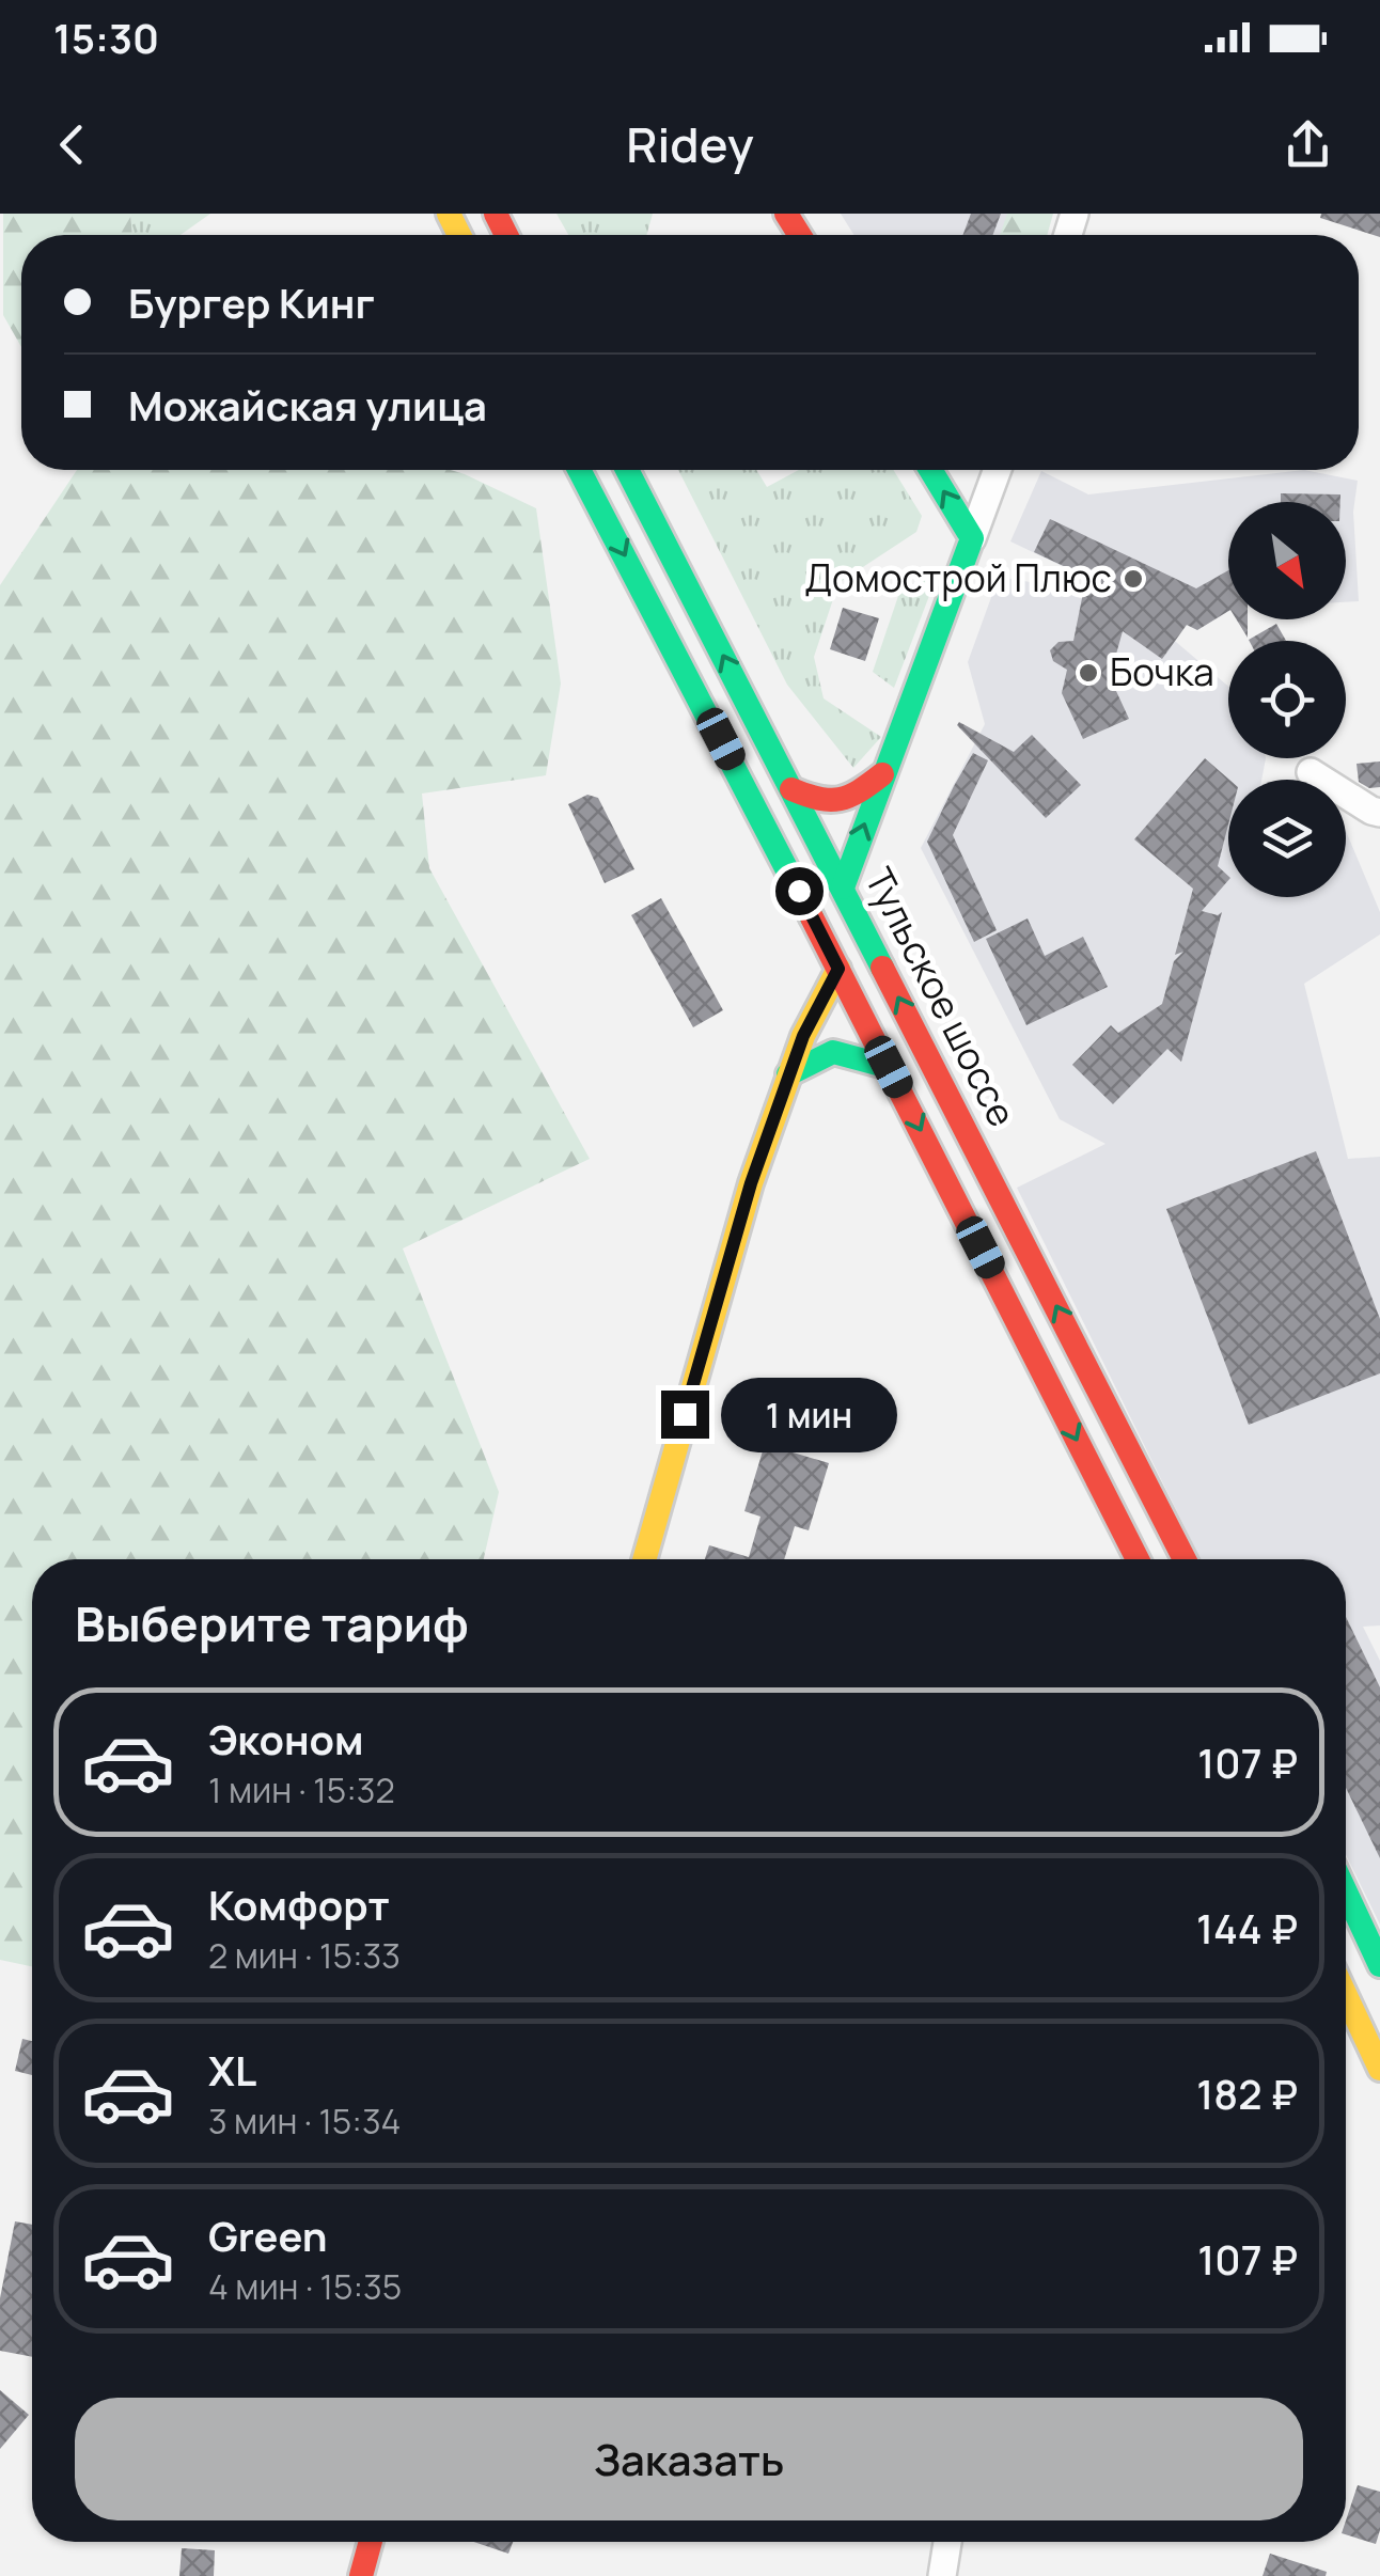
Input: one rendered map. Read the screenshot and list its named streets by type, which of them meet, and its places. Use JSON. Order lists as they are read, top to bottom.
{
  "streets": {
    "main road": ["Тульское шоссе"]
  },
  "places": ["Домострой Плюс", "Бочка"],
  "north": "bottom right",
  "page": {
    "status": "15:30",
    "header": "Ridey",
    "banner": ["Бургер Кинг", "Можайская улица"],
    "bubble": "1 мин",
    "heading": "Выберите тариф",
    "list": [
      {
        "name": "Эконом",
        "note": "1 мин · 15:32",
        "value": "107 ₽"
      },
      {
        "name": "Комфорт",
        "note": "2 мин · 15:33",
        "value": "144 ₽"
      },
      {
        "name": "XL",
        "note": "3 мин · 15:34",
        "value": "182 ₽"
      },
      {
        "name": "Green",
        "note": "4 мин · 15:35",
        "value": "107 ₽"
      }
    ],
    "buttons": "Заказать"
  }
}
